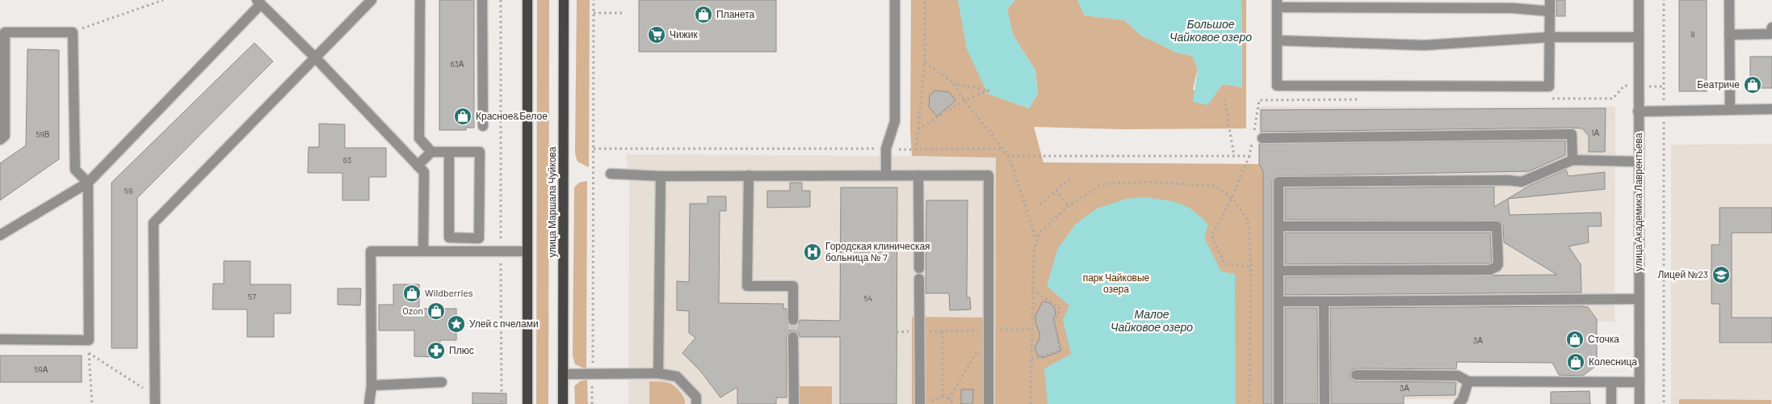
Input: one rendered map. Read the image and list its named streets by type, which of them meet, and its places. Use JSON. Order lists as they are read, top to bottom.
{
  "streets": {
    "main road": ["улица Маршала Чуйкова"],
    "street": ["улица Академика Лаврентьева"]
  },
  "water": ["Большое Чайковое озеро", "Малое Чайковое озеро"],
  "parks": ["парк Чайковые озера"],
  "places": {
    "shop": [
      "Планета",
      "Беатриче",
      "Красное&Белое",
      "Wildberries",
      "Ozon",
      "Сточка",
      "Колесница"
    ],
    "supermarket": ["Чижик"],
    "hospital": ["Городская клиническая больница № 7"],
    "school or university": ["Лицей №23"],
    "place": ["Улей с пчелами"],
    "pharmacy": ["Плюс"]
  },
  "house_numbers": [
    "8",
    "63А",
    "1А",
    "59В",
    "63",
    "59",
    "57",
    "54",
    "3А",
    "59А",
    "3А"
  ]
}
